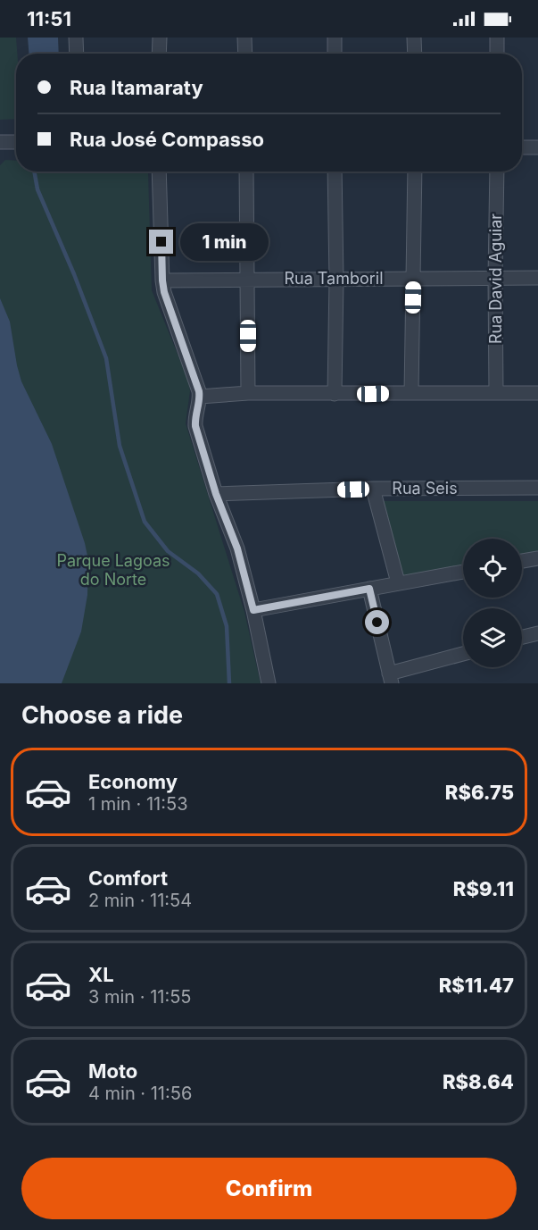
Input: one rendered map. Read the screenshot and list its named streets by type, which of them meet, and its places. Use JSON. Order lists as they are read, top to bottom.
{
  "streets": {
    "street": ["Rua Tamboril", "Rua David Aguiar", "Rua Seis"]
  },
  "crossings": [
    ["Rua Tamboril", "Rua David Aguiar"]
  ],
  "parks": ["Parque Lagoas do Norte"],
  "page": {
    "status": "11:51",
    "banner": ["Rua Itamaraty", "Rua José Compasso"],
    "bubble": "1 min",
    "heading": "Choose a ride",
    "list": [
      {
        "name": "Economy",
        "note": "1 min · 11:53",
        "value": "R$6.75"
      },
      {
        "name": "Comfort",
        "note": "2 min · 11:54",
        "value": "R$9.11"
      },
      {
        "name": "XL",
        "note": "3 min · 11:55",
        "value": "R$11.47"
      },
      {
        "name": "Moto",
        "note": "4 min · 11:56",
        "value": "R$8.64"
      }
    ],
    "buttons": "Confirm"
  }
}
